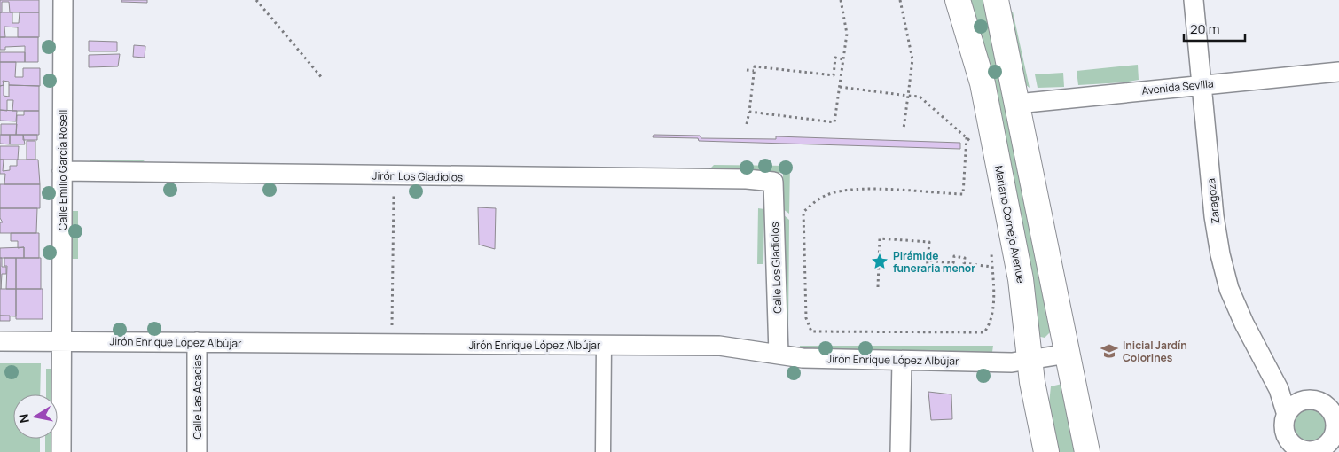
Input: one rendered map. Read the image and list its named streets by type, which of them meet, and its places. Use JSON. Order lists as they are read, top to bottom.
{
  "streets": {
    "main road": ["Mariano Cornejo Avenue"],
    "street": [
      "Avenida Sevilla",
      "Calle Emilio García Rosell",
      "Jirón Los Gladiolos",
      "Zaragoza",
      "Calle Los Gladiolos",
      "Jirón Enrique López Albújar",
      "Calle Las Acacias"
    ]
  },
  "crossings": [
    ["Avenida Sevilla", "Zaragoza"],
    ["Calle Emilio García Rosell", "Jirón Los Gladiolos"],
    ["Calle Emilio García Rosell", "Jirón Enrique López Albújar"],
    ["Jirón Los Gladiolos", "Calle Los Gladiolos"],
    ["Mariano Cornejo Avenue", "Jirón Enrique López Albújar"],
    ["Calle Los Gladiolos", "Jirón Enrique López Albújar"],
    ["Jirón Enrique López Albújar", "Calle Las Acacias"]
  ],
  "places": {
    "place": ["Pirámide funeraria menor"],
    "school or university": ["Inicial Jardín Colorines"]
  },
  "scale_bar": "20 m",
  "north": "left"
}
